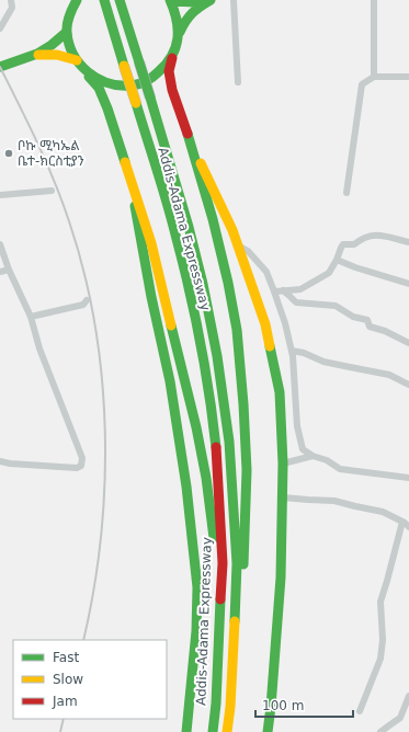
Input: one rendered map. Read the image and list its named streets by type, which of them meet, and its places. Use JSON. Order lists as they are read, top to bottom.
{
  "streets": {
    "main road": ["Addis-Adama Expressway"]
  },
  "places": ["ቦኩ ሚካኤል ቤተ-ክርስቲያን"],
  "legend": ["Fast", "Slow", "Jam"],
  "scale_bar": "100 m"
}
